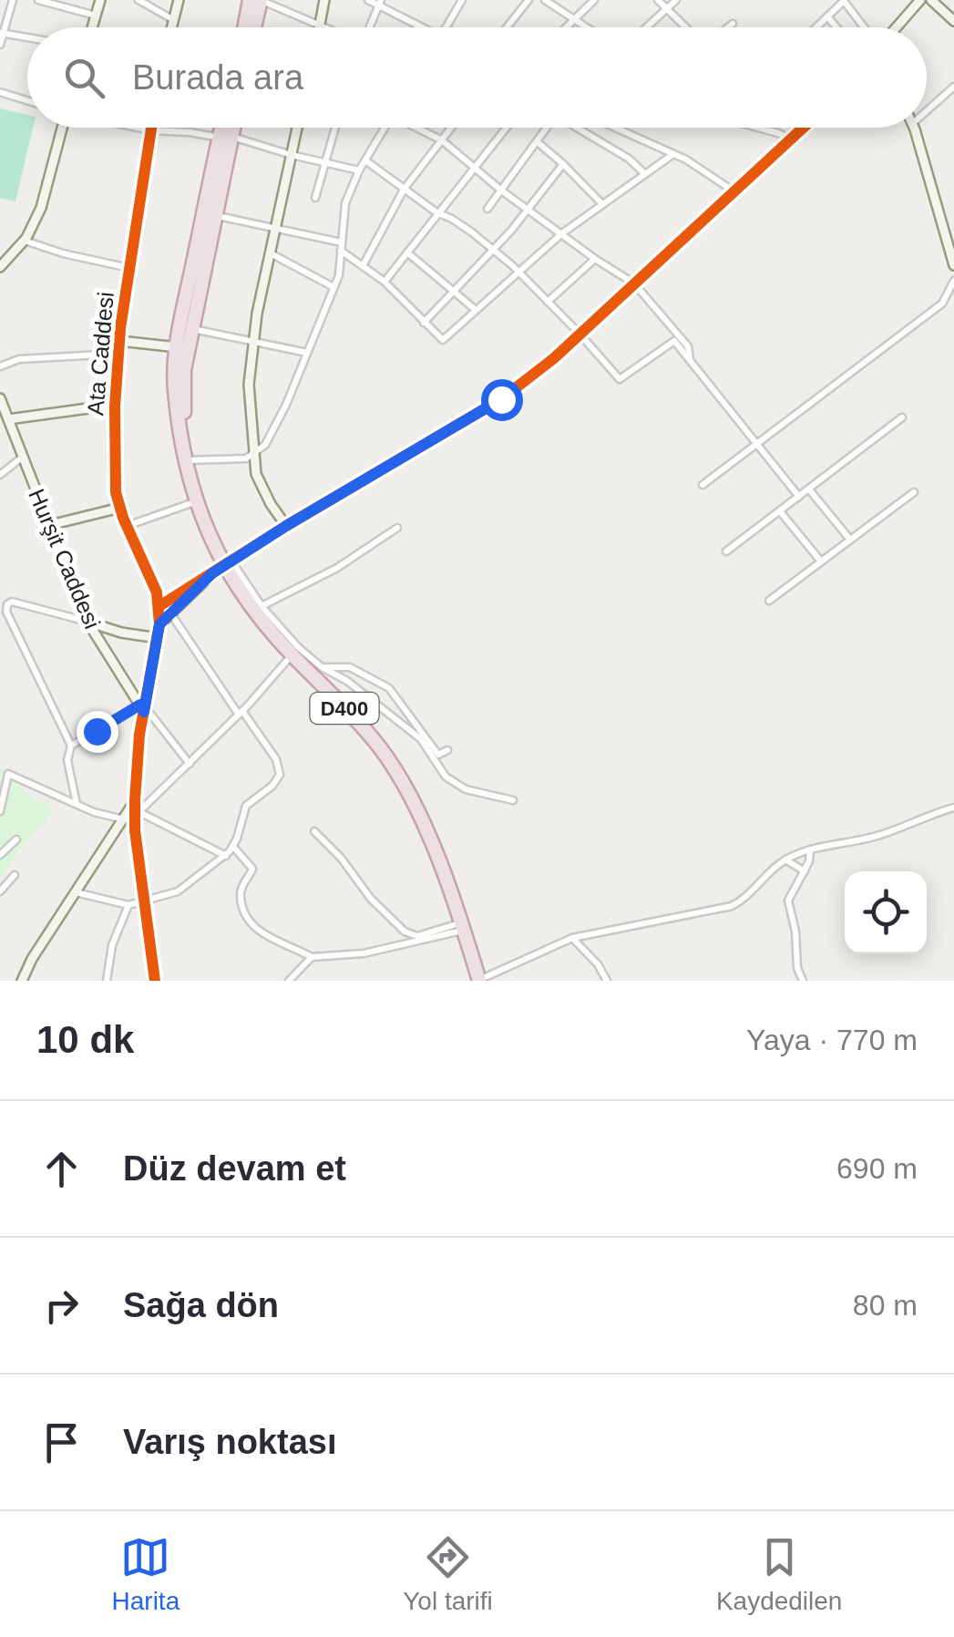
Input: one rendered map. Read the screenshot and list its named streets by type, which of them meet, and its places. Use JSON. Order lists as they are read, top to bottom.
{
  "streets": {
    "highway": ["D400"],
    "street": ["Ata Caddesi", "Hurşit Caddesi"]
  },
  "page": {
    "search": "Burada ara",
    "heading": ["10 dk", "Yaya · 770 m"],
    "list": [
      ["Düz devam et", "690 m"],
      ["Sağa dön", "80 m"],
      "Varış noktası"
    ],
    "nav": ["Harita", "Yol tarifi", "Kaydedilen"]
  }
}
